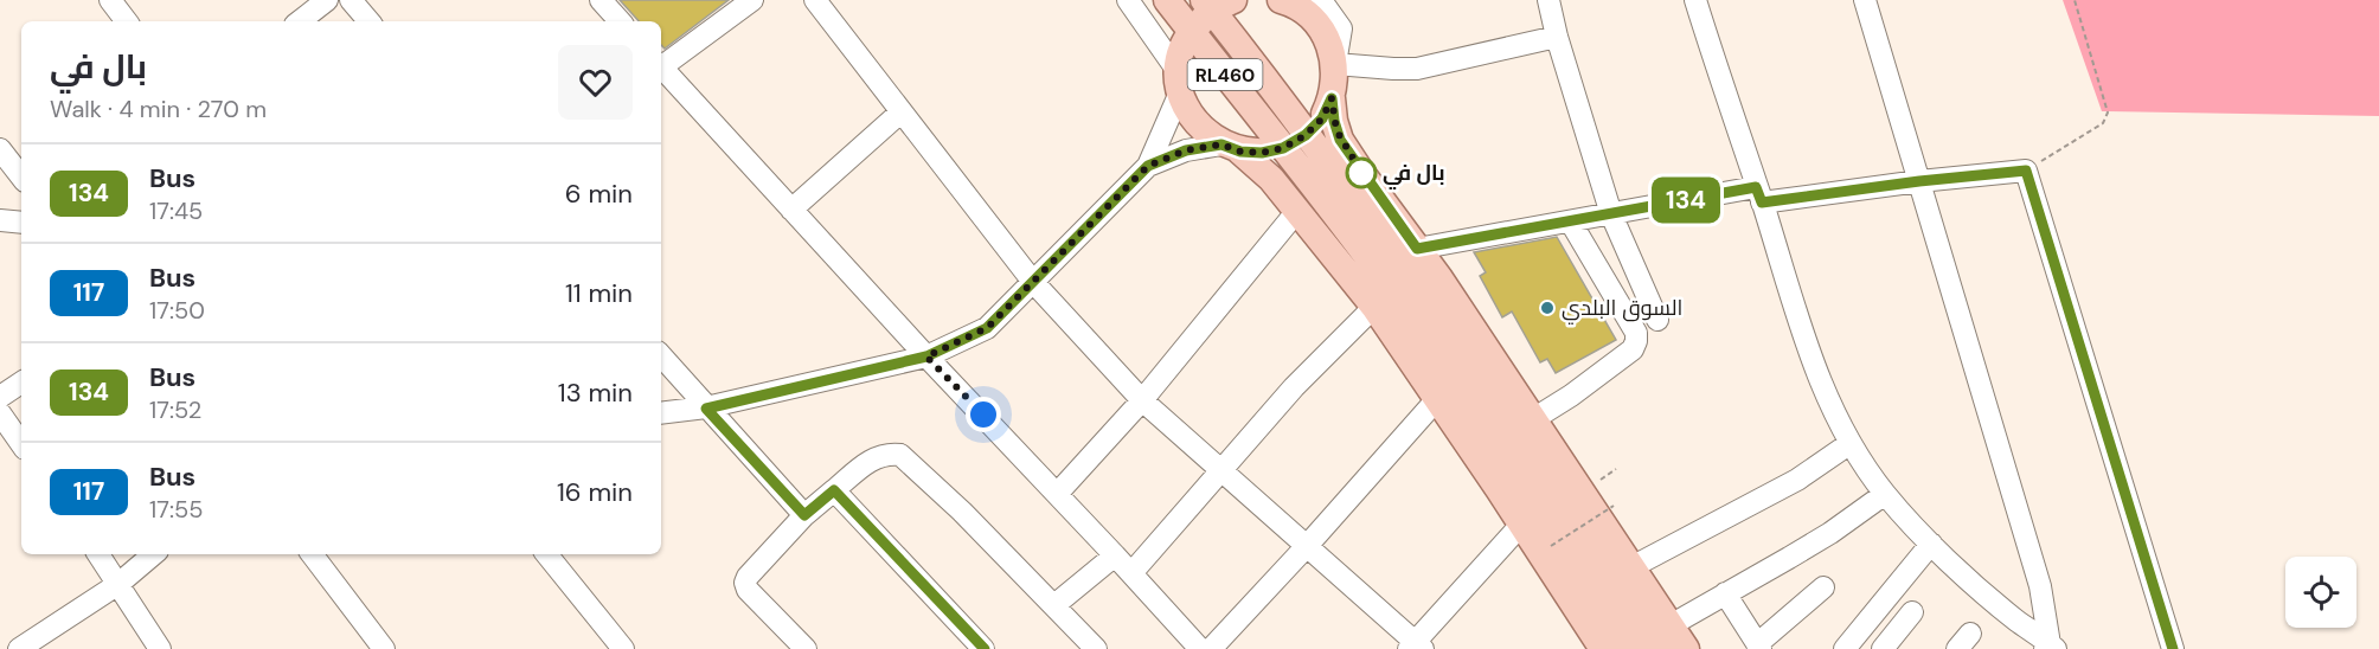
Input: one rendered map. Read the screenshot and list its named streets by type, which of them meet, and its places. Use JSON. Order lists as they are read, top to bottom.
{
  "streets": {
    "main road": ["RL460"]
  },
  "places": ["بال في", "السوق البلدي"],
  "lines": ["bus line 134"],
  "page": {
    "on_map": "134",
    "heading": ["بال في", "Walk · 4 min · 270 m"],
    "list": [
      {
        "mark": "134",
        "name": "Bus",
        "note": "17:45",
        "value": "6 min"
      },
      {
        "mark": "117",
        "name": "Bus",
        "note": "17:50",
        "value": "11 min"
      },
      {
        "mark": "134",
        "name": "Bus",
        "note": "17:52",
        "value": "13 min"
      },
      {
        "mark": "117",
        "name": "Bus",
        "note": "17:55",
        "value": "16 min"
      }
    ]
  }
}
